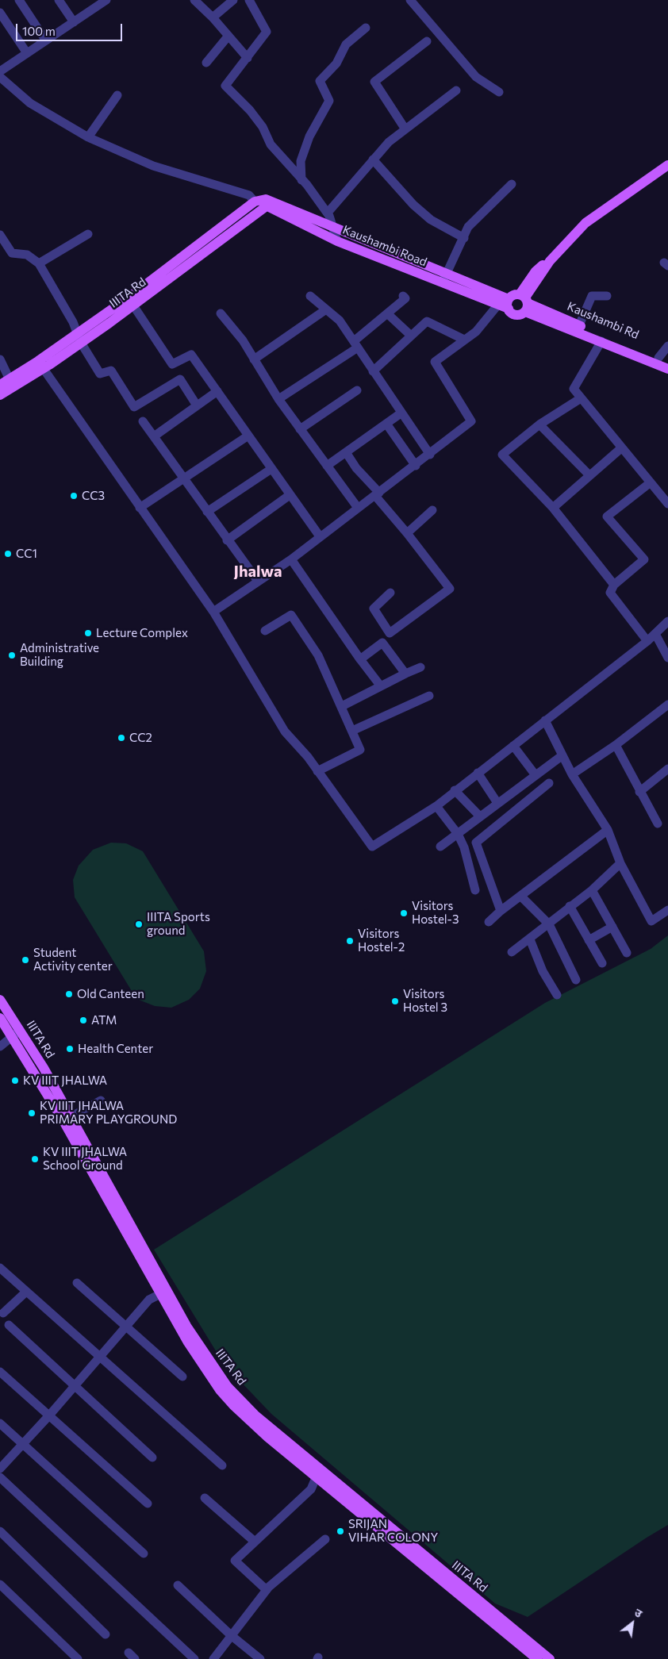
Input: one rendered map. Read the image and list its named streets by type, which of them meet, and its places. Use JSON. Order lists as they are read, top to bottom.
{
  "streets": {
    "main road": ["Kaushambi Road", "IIITA Rd", "Kaushambi Rd"]
  },
  "crossings": [
    ["Kaushambi Road", "IIITA Rd"]
  ],
  "districts": ["Jhalwa"],
  "places": [
    "CC3",
    "CC1",
    "Lecture Complex",
    "Administrative Building",
    "CC2",
    "Visitors Hostel-3",
    "IIITA Sports ground",
    "Visitors Hostel-2",
    "Student Activity center",
    "Old Canteen",
    "Visitors Hostel 3",
    "ATM",
    "Health Center",
    "KV IIIT JHALWA",
    "KV IIIT JHALWA PRIMARY PLAYGROUND",
    "KV IIIT JHALWA School Ground",
    "SRIJAN VIHAR COLONY"
  ],
  "scale_bar": "100 m",
  "north": "top right"
}
